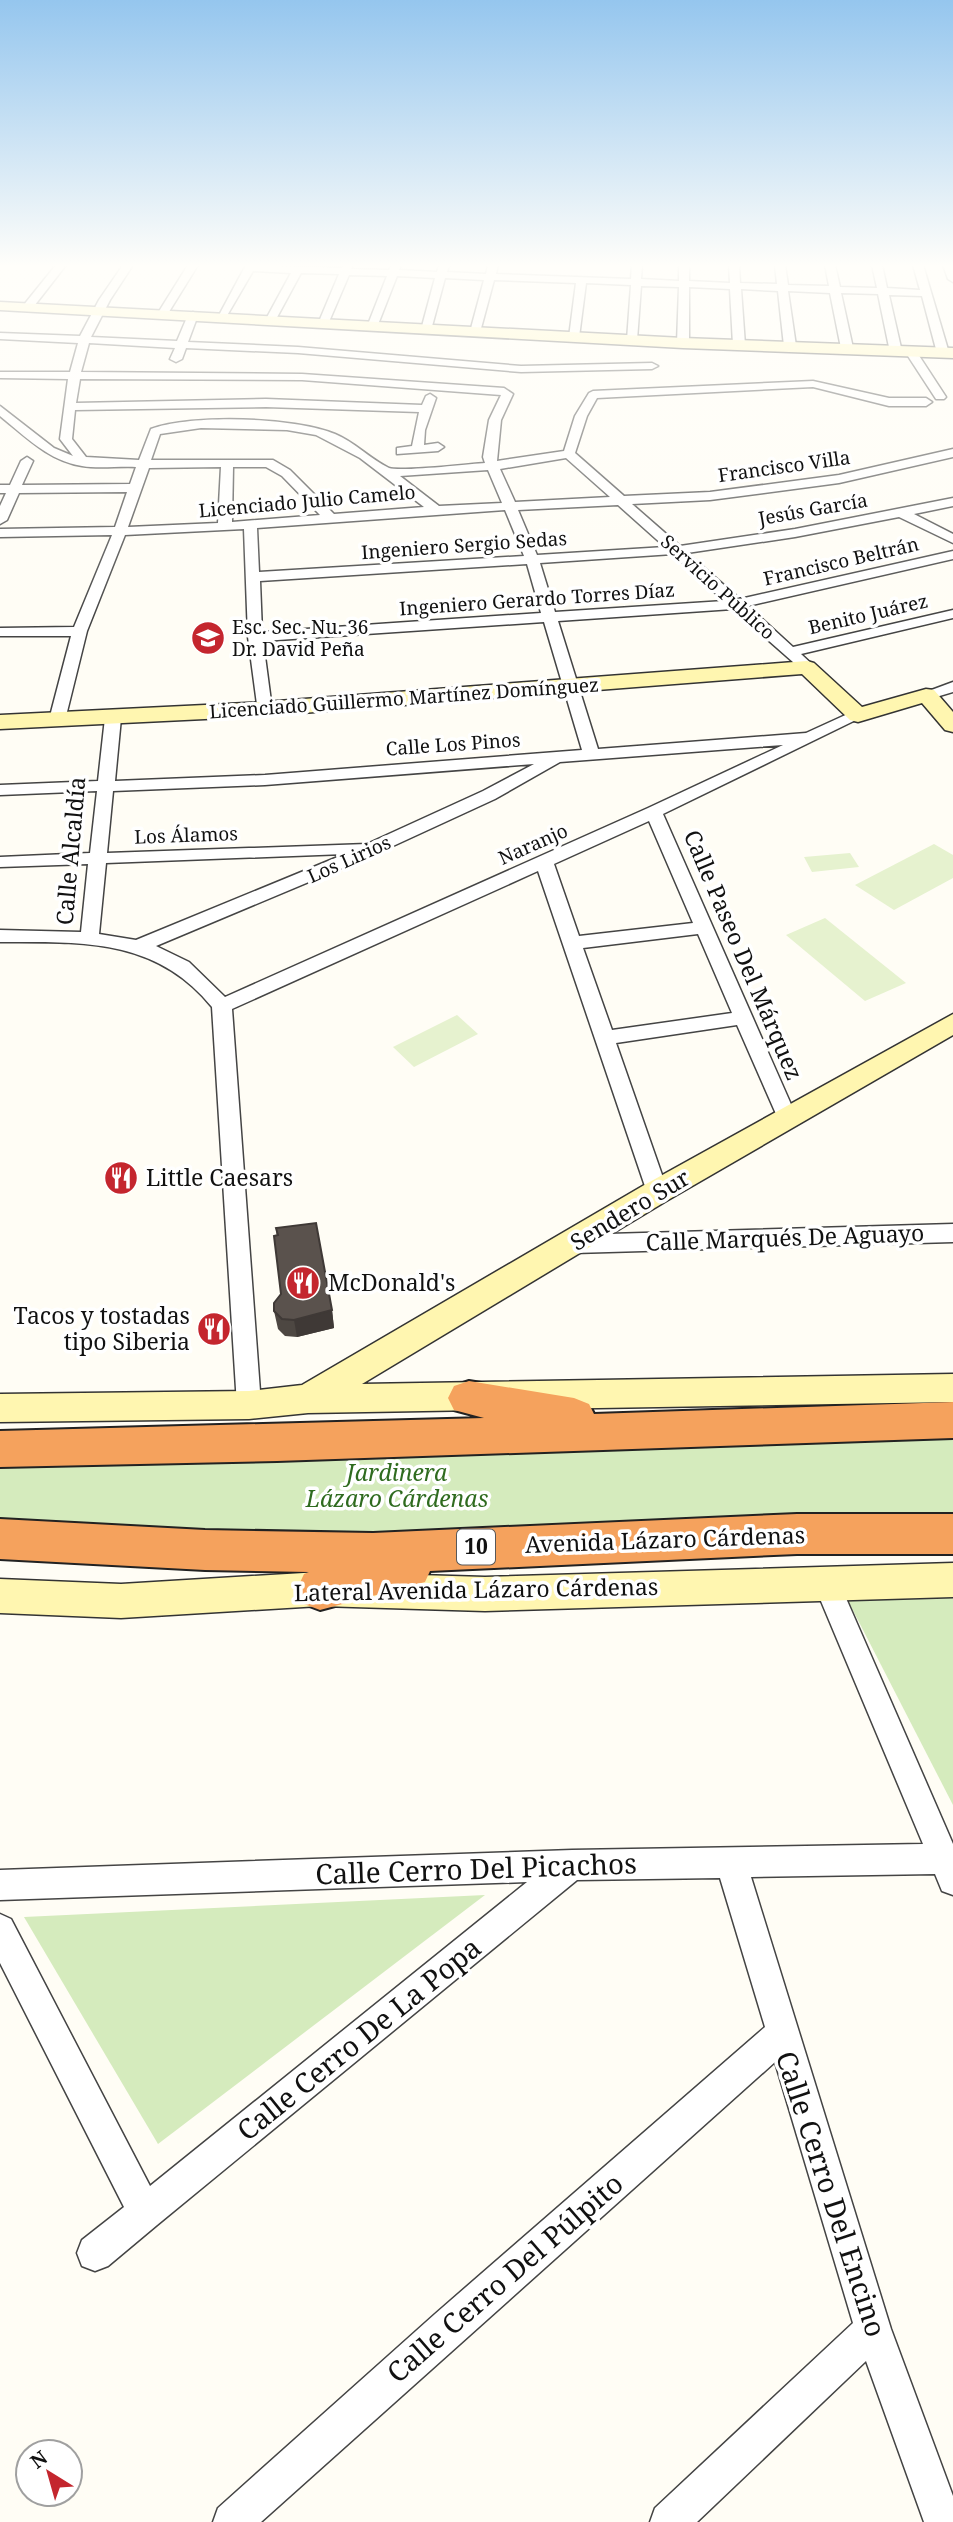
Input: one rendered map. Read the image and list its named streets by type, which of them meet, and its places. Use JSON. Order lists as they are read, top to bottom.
{
  "streets": {
    "highway": ["Avenida Lázaro Cárdenas", "10"],
    "street": [
      "Francisco Villa",
      "Licenciado Julio Camelo",
      "Jesús García",
      "Ingeniero Sergio Sedas",
      "Francisco Beltrán",
      "Servicio Público",
      "Ingeniero Gerardo Torres Díaz",
      "Benito Juárez",
      "Licenciado Guillermo Martínez Domínguez",
      "Calle Los Pinos",
      "Los Álamos",
      "Naranjo",
      "Calle Alcaldía",
      "Los Lirios",
      "Calle Paseo Del Márquez",
      "Sendero Sur",
      "Calle Marqués De Aguayo",
      "Lateral Avenida Lázaro Cárdenas",
      "Calle Cerro Del Picachos",
      "Calle Cerro De La Popa",
      "Calle Cerro Del Encino",
      "Calle Cerro Del Púlpito"
    ]
  },
  "crossings": [
    ["Francisco Villa", "Licenciado Julio Camelo"],
    ["Francisco Villa", "Servicio Público"],
    ["Licenciado Julio Camelo", "Servicio Público"],
    ["Jesús García", "Ingeniero Sergio Sedas"],
    ["Jesús García", "Servicio Público"],
    ["Ingeniero Sergio Sedas", "Servicio Público"],
    ["Francisco Beltrán", "Servicio Público"],
    ["Francisco Beltrán", "Ingeniero Gerardo Torres Díaz"],
    ["Servicio Público", "Ingeniero Gerardo Torres Díaz"],
    ["Servicio Público", "Benito Juárez"],
    ["Servicio Público", "Licenciado Guillermo Martínez Domínguez"],
    ["Servicio Público", "Naranjo"],
    ["Licenciado Guillermo Martínez Domínguez", "Calle Alcaldía"],
    ["Calle Los Pinos", "Naranjo"],
    ["Calle Los Pinos", "Calle Alcaldía"],
    ["Calle Los Pinos", "Los Lirios"],
    ["Los Álamos", "Calle Alcaldía"],
    ["Los Álamos", "Los Lirios"],
    ["Naranjo", "Calle Alcaldía"],
    ["Naranjo", "Calle Paseo Del Márquez"],
    ["Calle Alcaldía", "Los Lirios"],
    ["Calle Paseo Del Márquez", "Sendero Sur"],
    ["Sendero Sur", "Calle Marqués De Aguayo"],
    ["Calle Cerro Del Picachos", "Calle Cerro De La Popa"],
    ["Calle Cerro Del Picachos", "Calle Cerro Del Encino"],
    ["Calle Cerro Del Encino", "Calle Cerro Del Púlpito"]
  ],
  "parks": ["Jardinera Lázaro Cárdenas"],
  "places": {
    "school or university": ["Esc. Sec. Nu. 36 Dr. David Peña"],
    "restaurant": ["Little Caesars", "McDonald's", "Tacos y tostadas tipo Siberia"]
  },
  "north": "top left"
}
